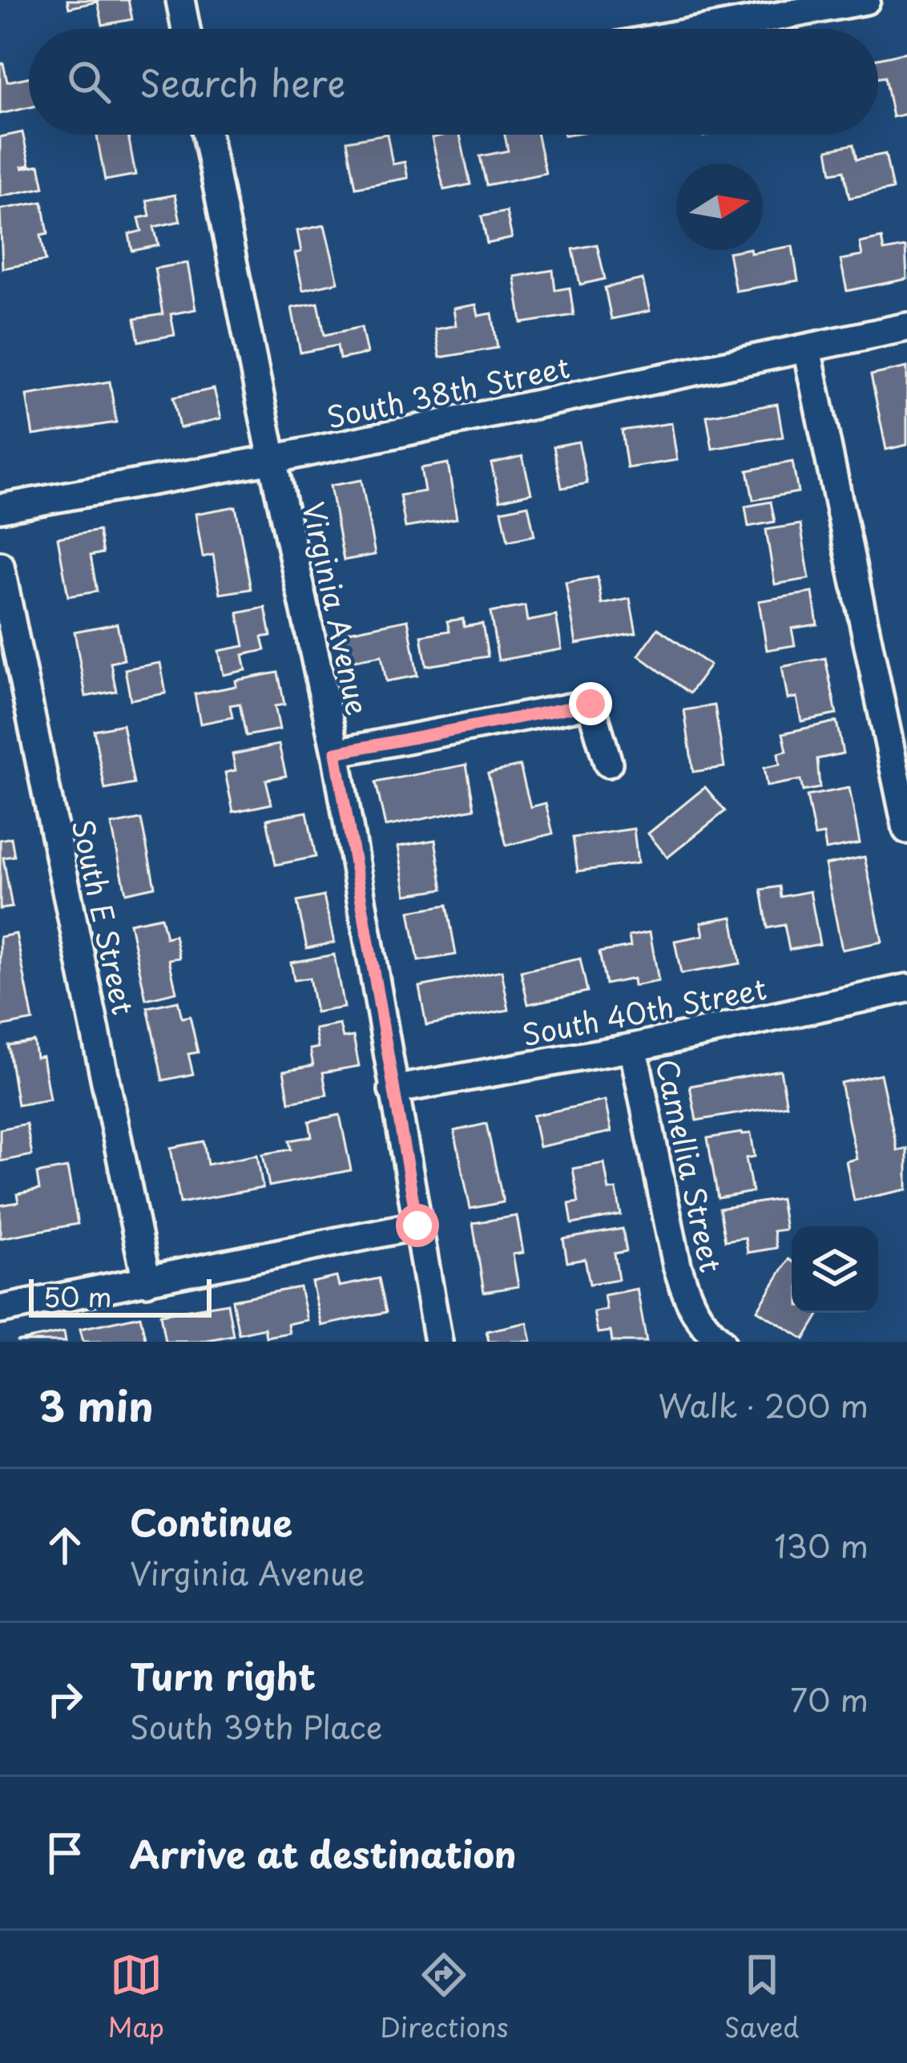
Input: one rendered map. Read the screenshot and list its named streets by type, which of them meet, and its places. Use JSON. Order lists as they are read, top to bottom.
{
  "streets": {
    "street": [
      "South 38th Street",
      "Virginia Avenue",
      "South E Street",
      "South 40th Street",
      "Camellia Street"
    ]
  },
  "crossings": [
    ["South 38th Street", "Virginia Avenue"],
    ["Virginia Avenue", "South 40th Street"],
    ["South 40th Street", "Camellia Street"]
  ],
  "scale_bar": "50 m",
  "north": "right",
  "page": {
    "search": "Search here",
    "scale": "50 m",
    "heading": ["3 min", "Walk · 200 m"],
    "list": [
      ["Continue", "Virginia Avenue", "130 m"],
      ["Turn right", "South 39th Place", "70 m"],
      "Arrive at destination"
    ],
    "nav": ["Map", "Directions", "Saved"]
  }
}
